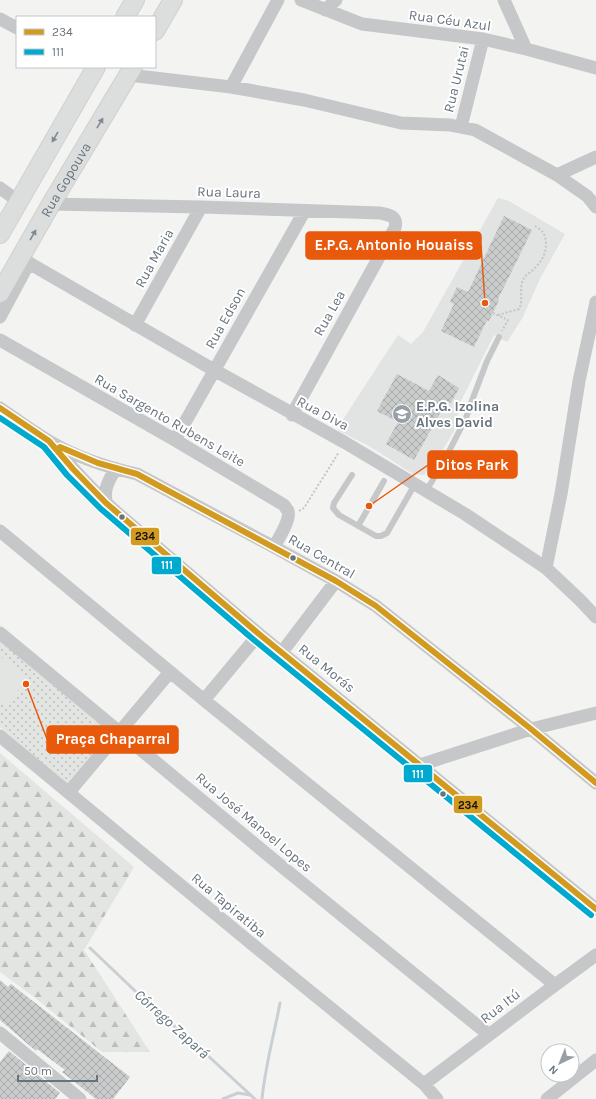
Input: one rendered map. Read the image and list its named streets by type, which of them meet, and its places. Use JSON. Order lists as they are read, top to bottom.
{
  "streets": {
    "main road": ["Rua Gopouva"],
    "street": [
      "Rua Céu Azul",
      "Rua Urutai",
      "Rua Laura",
      "Rua Maria",
      "Rua Lea",
      "Rua Edson",
      "Rua Diva",
      "Rua Sargento Rubens Leite",
      "Rua Central",
      "Rua Morás",
      "Rua José Manoel Lopes",
      "Rua Tapiratiba",
      "Rua Itú"
    ]
  },
  "crossings": [
    ["Rua Céu Azul", "Rua Urutai"],
    ["Rua Gopouva", "Rua Laura"],
    ["Rua Gopouva", "Rua Diva"],
    ["Rua Laura", "Rua Maria"],
    ["Rua Laura", "Rua Lea"],
    ["Rua Laura", "Rua Edson"],
    ["Rua Maria", "Rua Diva"],
    ["Rua Lea", "Rua Diva"],
    ["Rua Edson", "Rua Diva"],
    ["Rua Edson", "Rua Sargento Rubens Leite"],
    ["Rua Central", "Rua Morás"],
    ["Rua José Manoel Lopes", "Rua Itú"],
    ["Rua Tapiratiba", "Rua Itú"]
  ],
  "water": ["Córrego Zapará"],
  "places": {
    "other": ["E.P.G. Antonio Houaiss", "Ditos Park", "Praça Chaparral"],
    "school or university": ["E.P.G. Izolina Alves David"]
  },
  "lines": ["transit line 234", "transit line 111"],
  "legend": ["234", "111"],
  "scale_bar": "50 m",
  "north": "bottom left"
}
